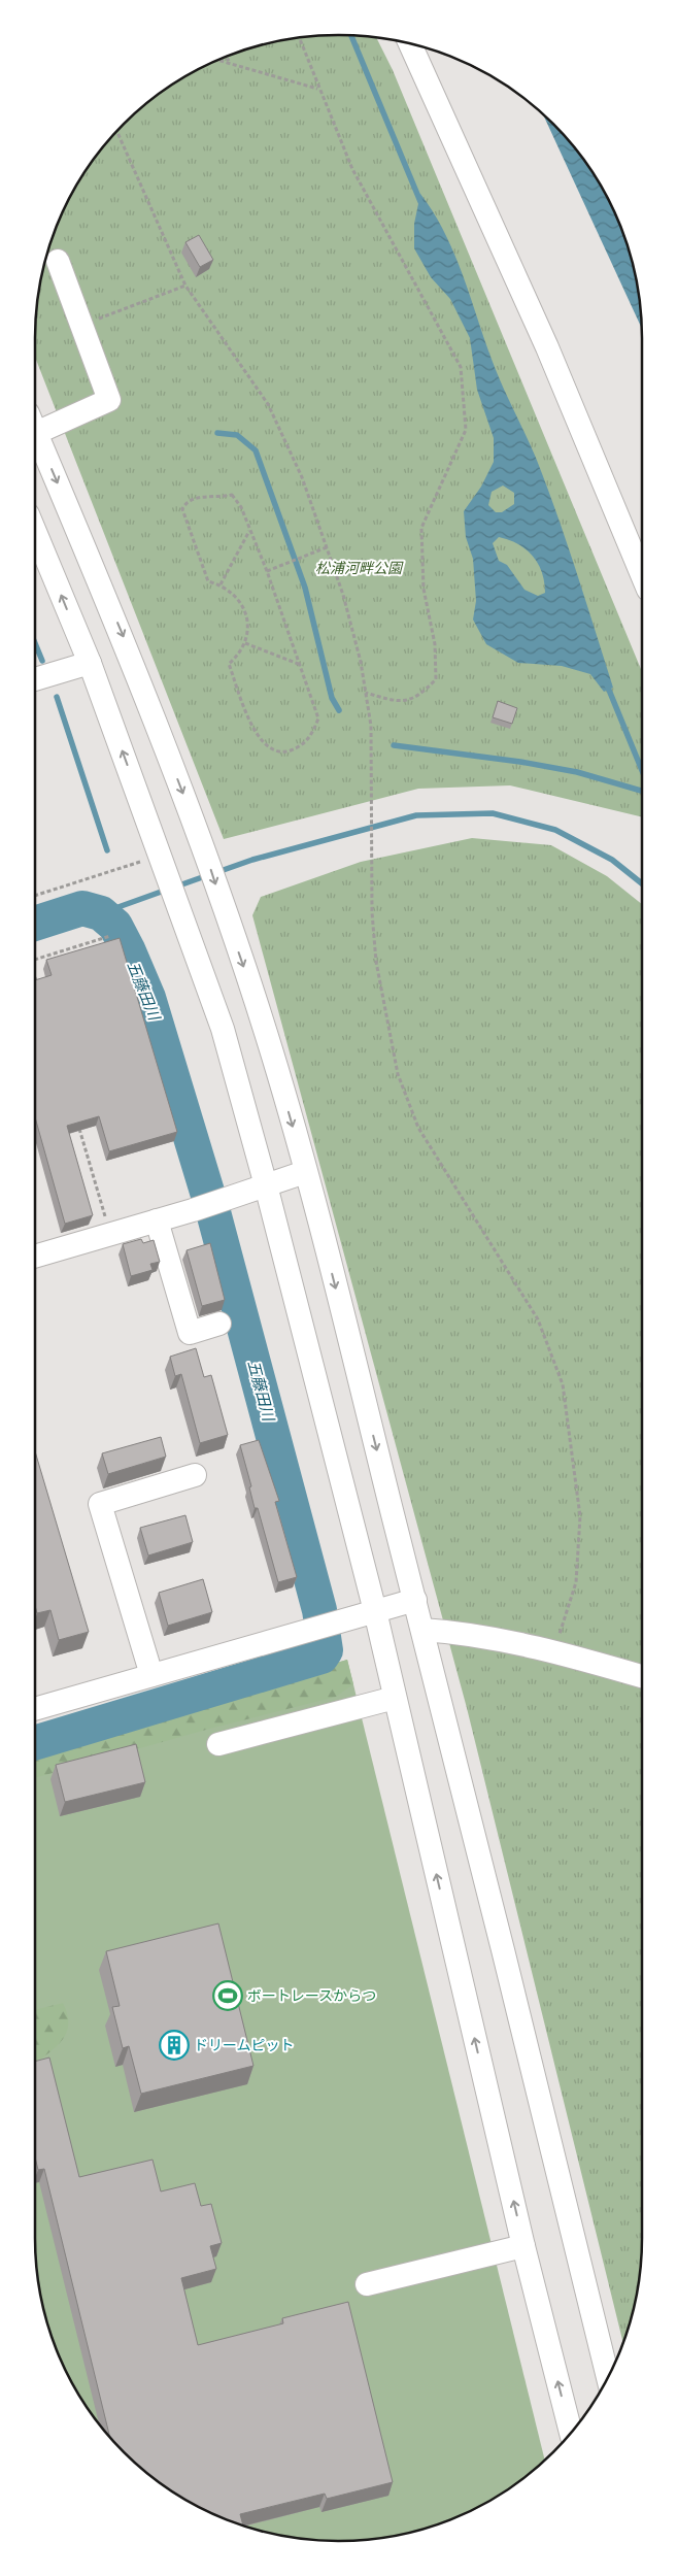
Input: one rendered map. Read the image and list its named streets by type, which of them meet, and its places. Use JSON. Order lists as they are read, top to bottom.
{
  "water": ["五藤田川"],
  "parks": ["松浦河畔公園"],
  "places": {
    "sports": ["ボートレースからつ"],
    "building": ["ドリームピット"]
  }
}
